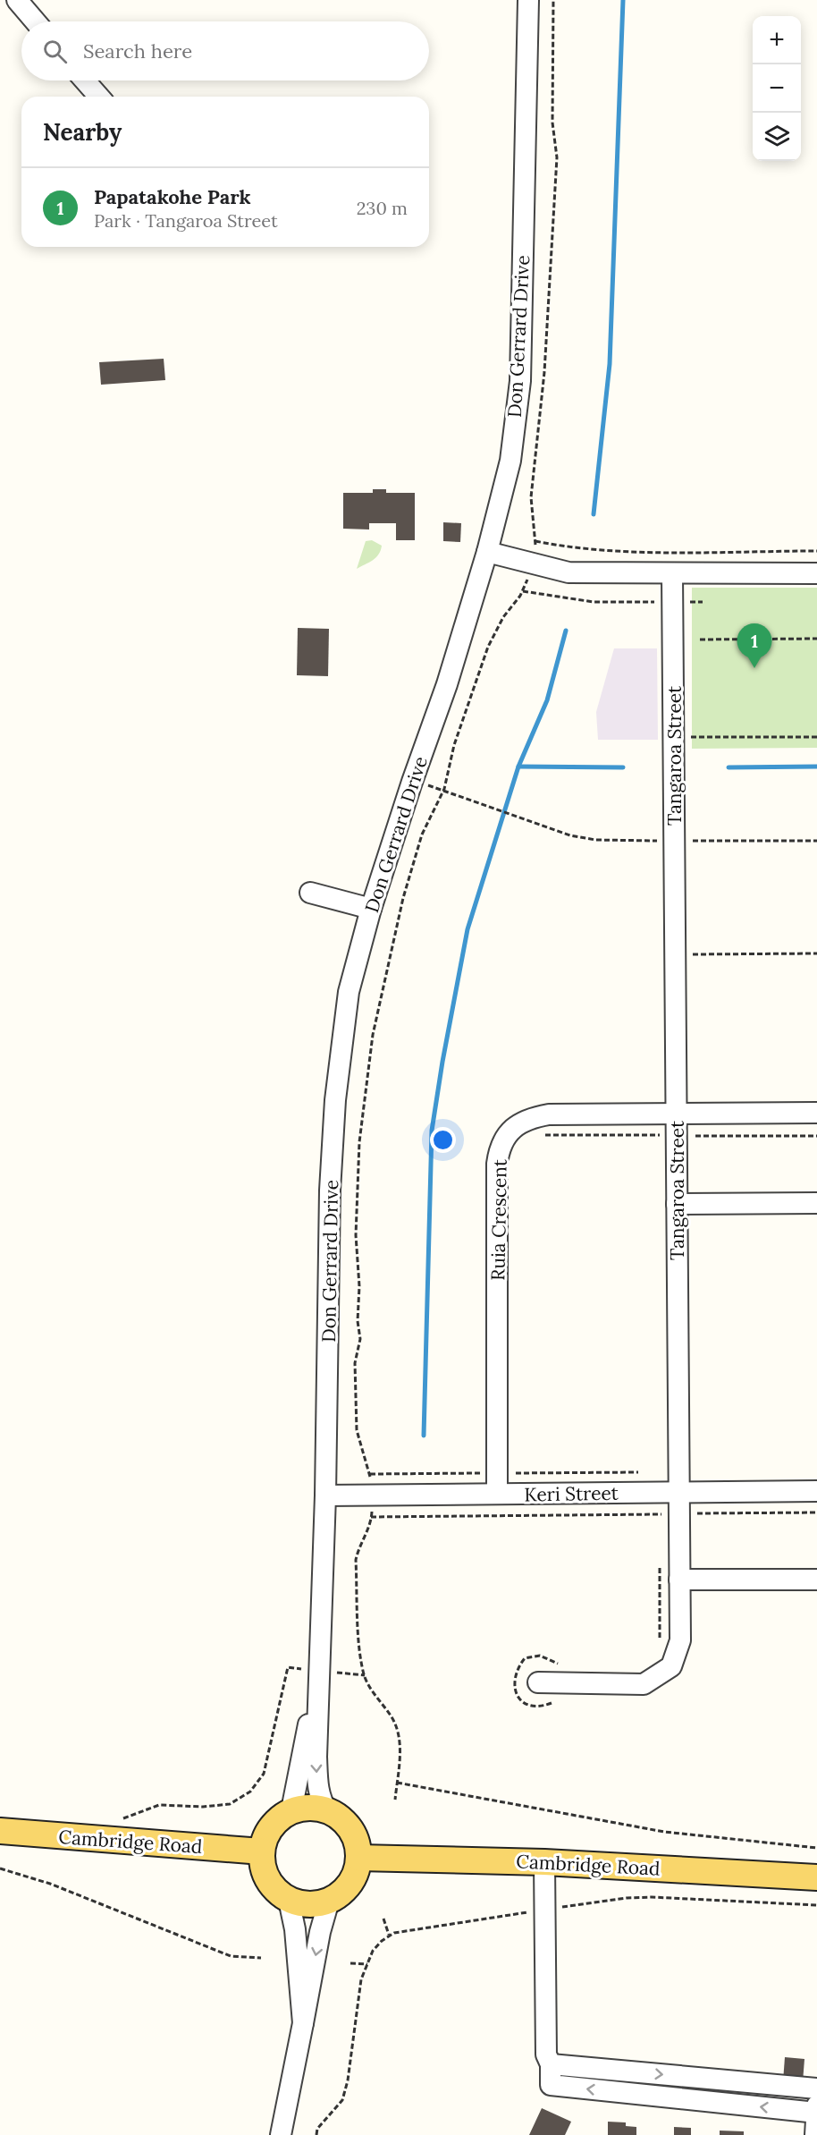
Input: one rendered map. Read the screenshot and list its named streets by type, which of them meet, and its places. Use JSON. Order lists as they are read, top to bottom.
{
  "streets": {
    "main road": ["Cambridge Road"],
    "street": [
      "Don Gerrard Drive",
      "Tangaroa Street",
      "Ruia Crescent",
      "Keri Street"
    ]
  },
  "crossings": [
    ["Don Gerrard Drive", "Keri Street"],
    ["Don Gerrard Drive", "Cambridge Road"],
    ["Tangaroa Street", "Ruia Crescent"],
    ["Tangaroa Street", "Keri Street"],
    ["Ruia Crescent", "Keri Street"]
  ],
  "page": {
    "map_buttons": ["+", "−"],
    "search": "Search here",
    "heading": "Nearby",
    "list": [
      {
        "mark": "1",
        "name": "Papatakohe Park",
        "note": "Park · Tangaroa Street",
        "value": "230 m"
      }
    ],
    "pins": "1"
  }
}
